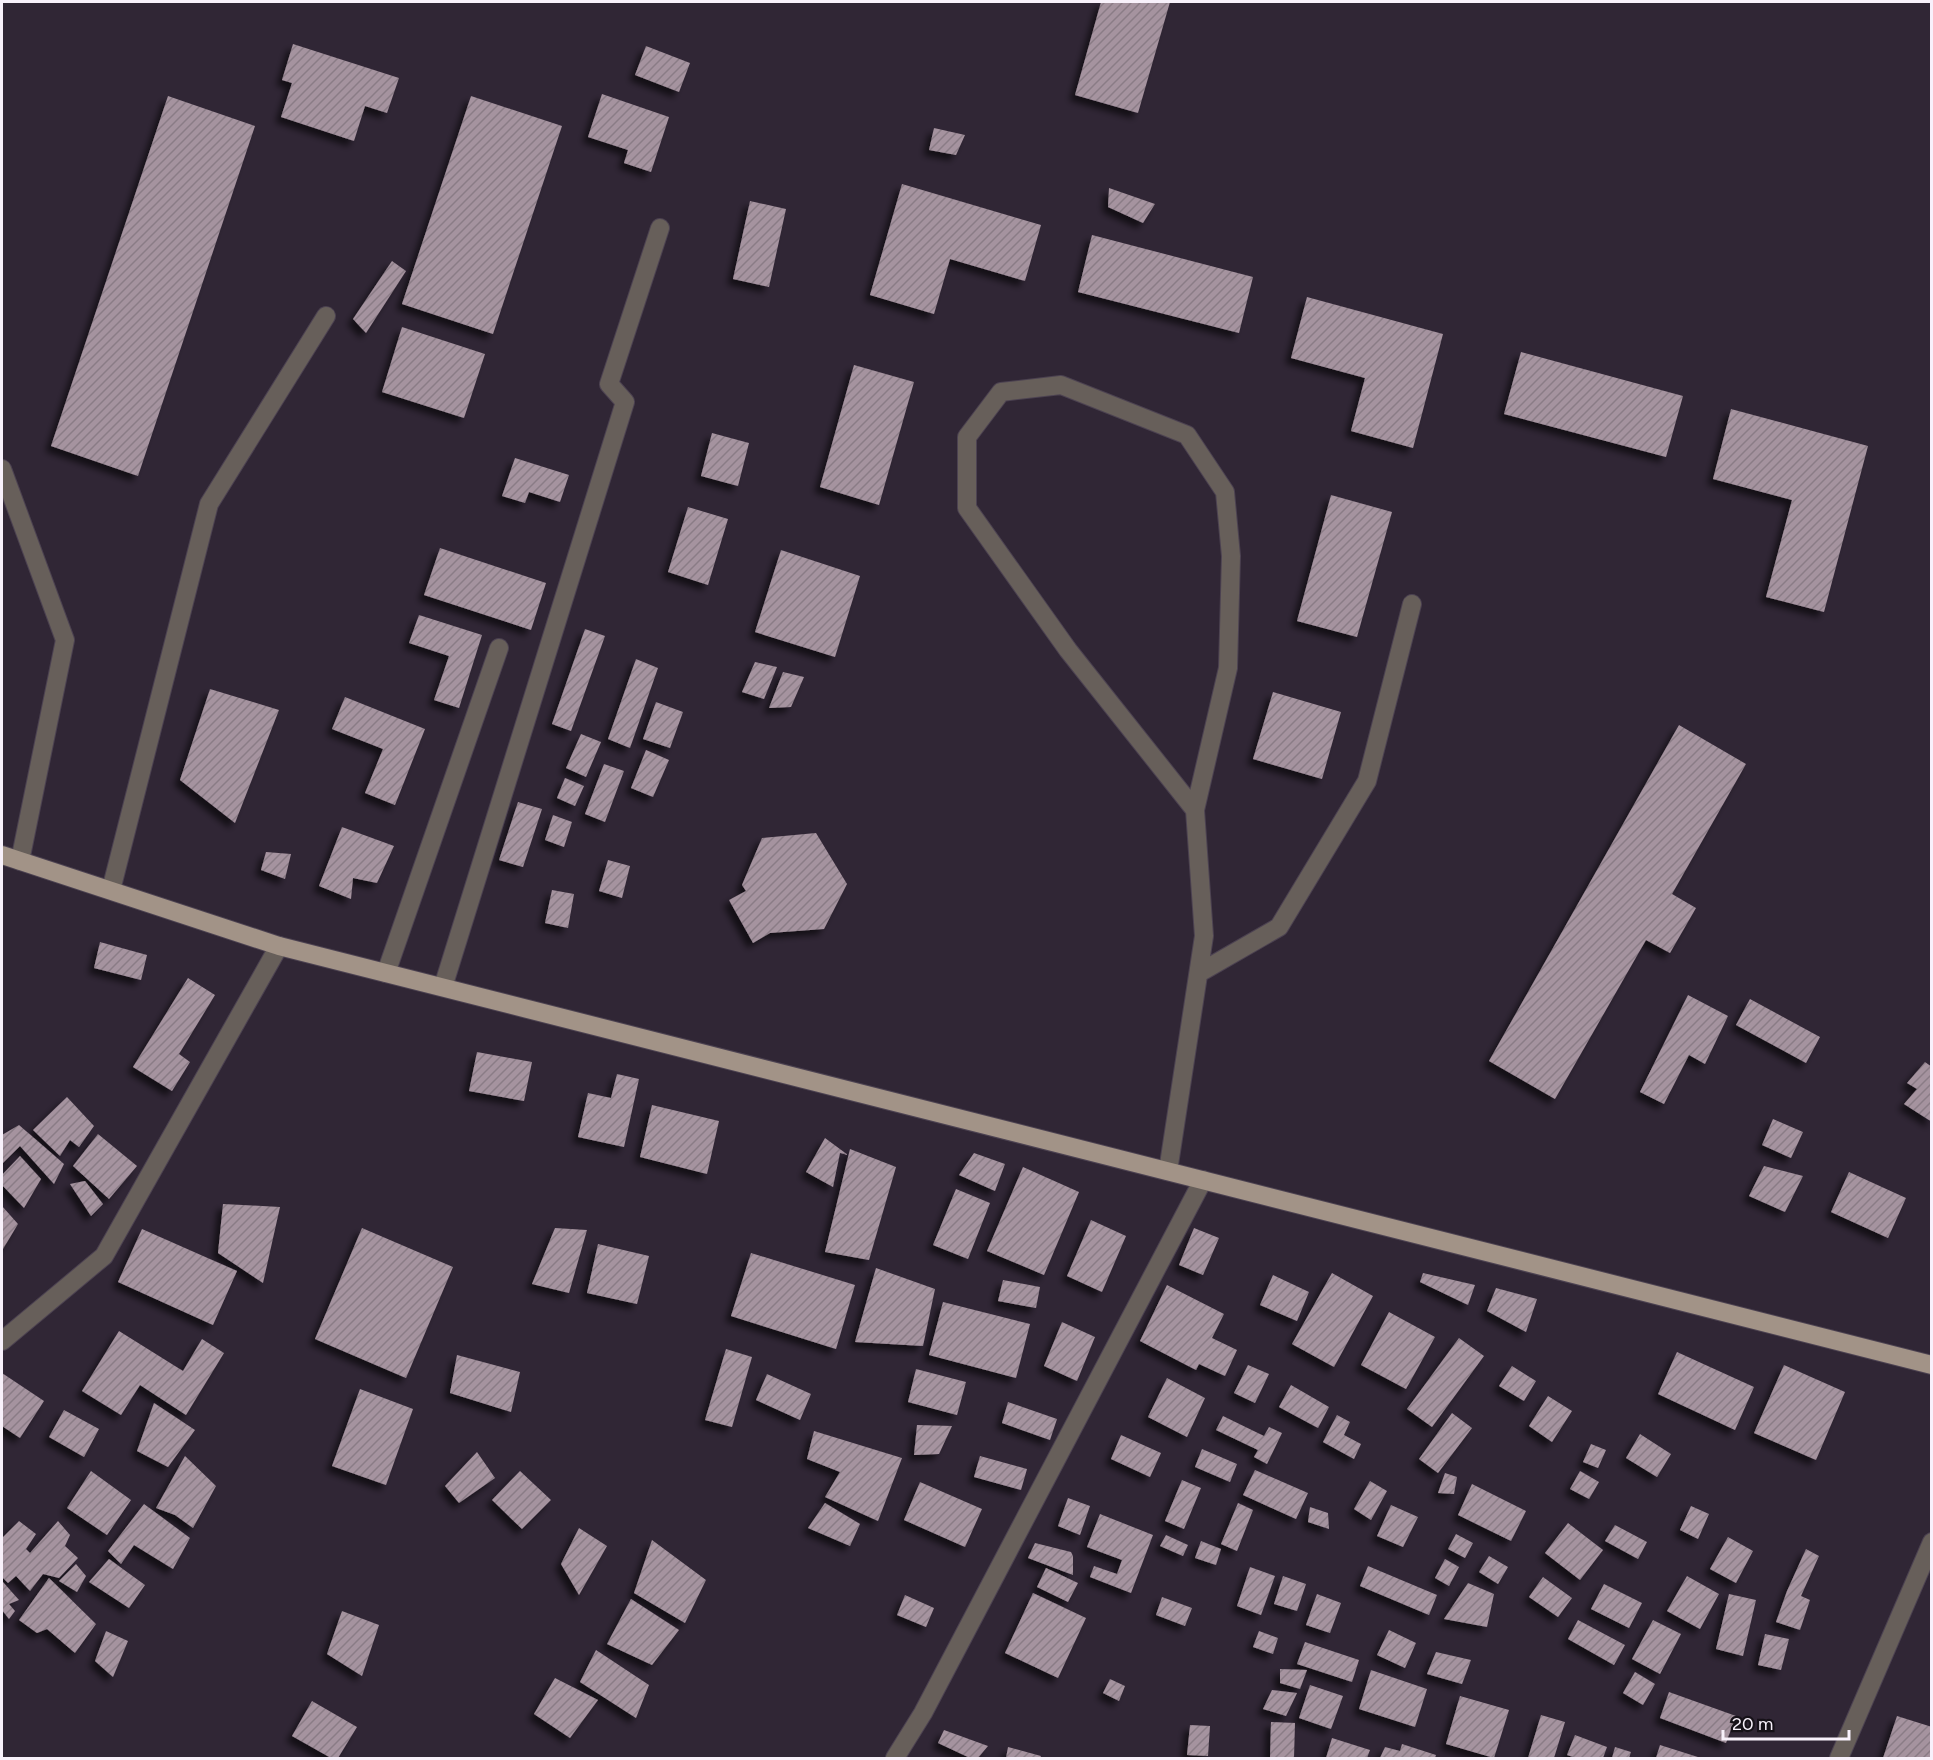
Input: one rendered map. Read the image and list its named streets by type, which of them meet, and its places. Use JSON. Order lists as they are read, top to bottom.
{
  "scale_bar": "20 m"
}
